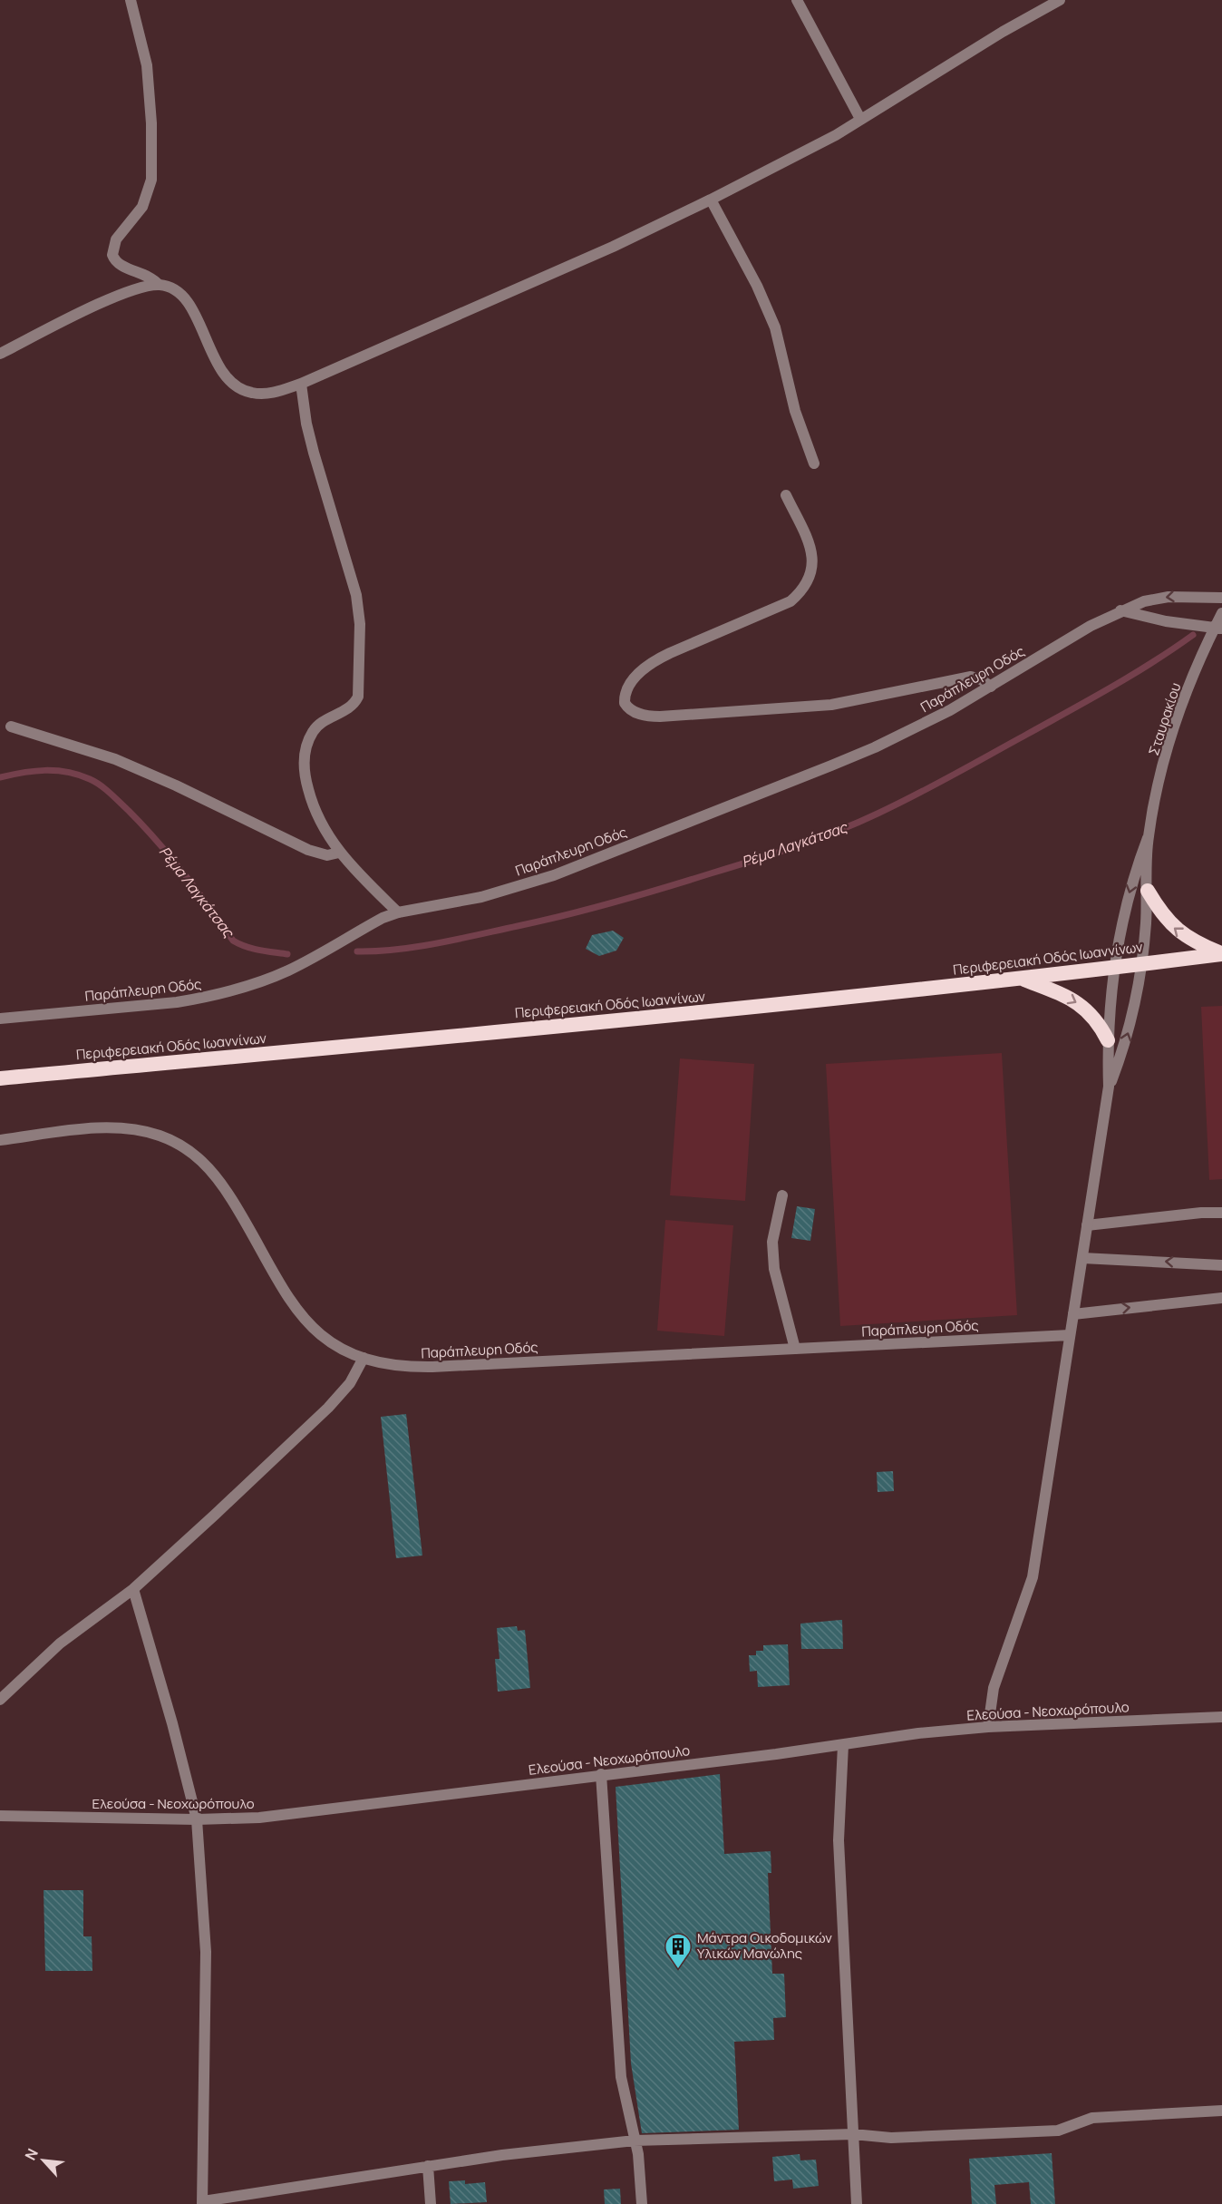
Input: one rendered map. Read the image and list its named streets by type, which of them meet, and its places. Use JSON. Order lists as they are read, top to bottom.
{
  "streets": {
    "highway": ["Περιφερειακή Οδός Ιωαννίνων"],
    "street": ["Παράπλευρη Οδός", "Σταυρακίου", "Ελεούσα - Νεοχωρόπουλο"]
  },
  "water": ["Ρέμα Λαγκάτσας"],
  "places": {
    "building": ["Μάντρα Οικοδομικών Υλικών Μανώλης"]
  },
  "north": "top left"
}
